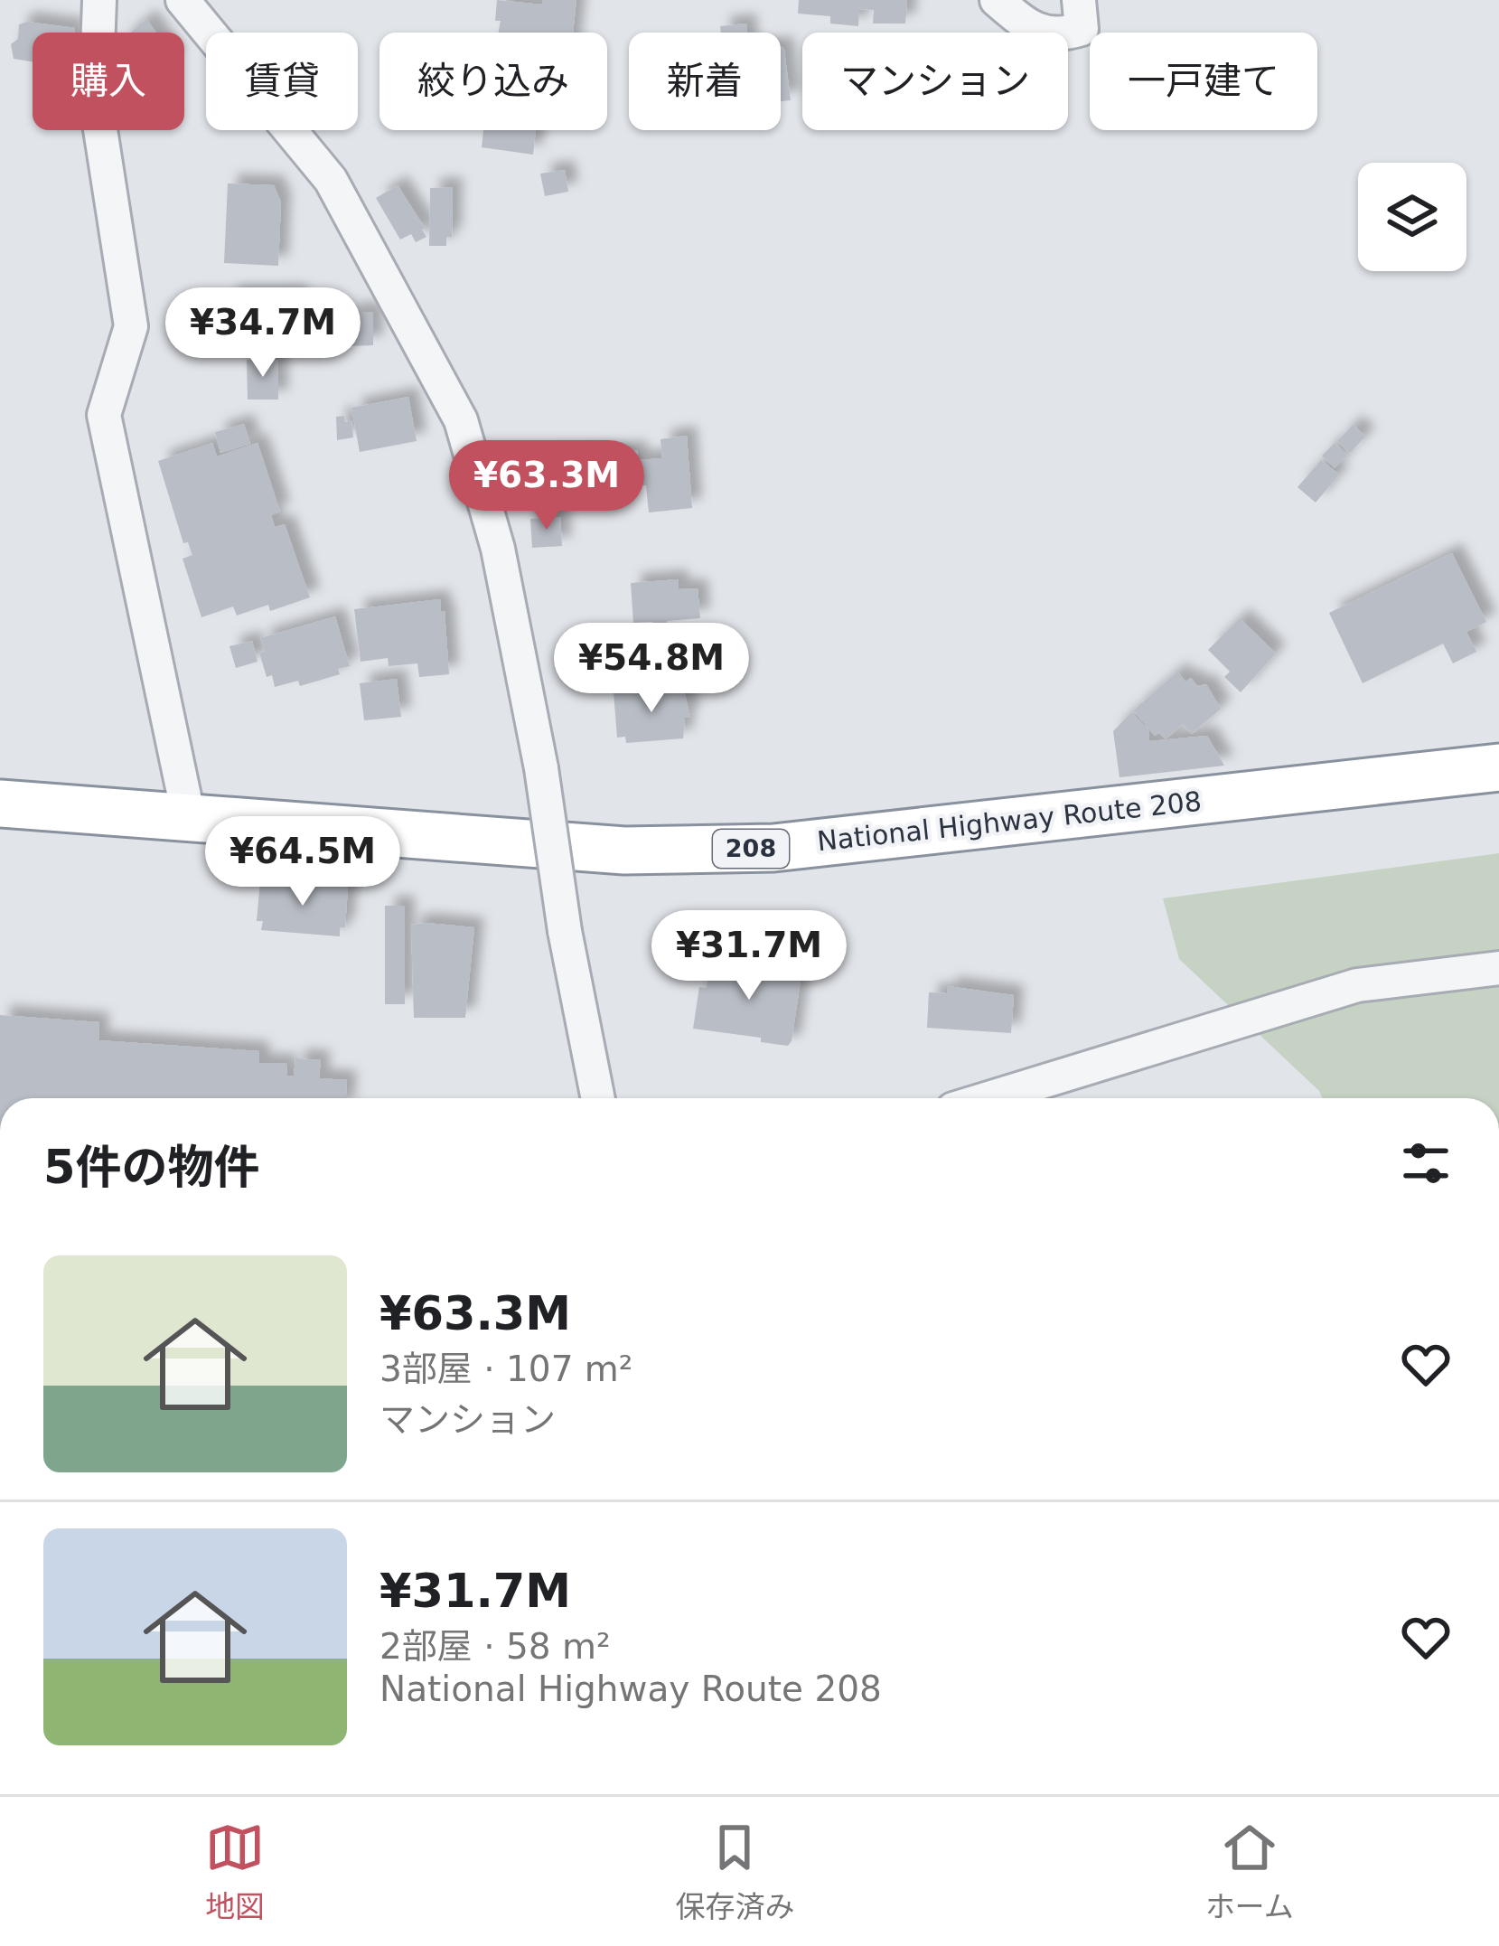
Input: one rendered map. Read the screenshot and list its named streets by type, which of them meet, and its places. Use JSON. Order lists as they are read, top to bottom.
{
  "streets": {
    "highway": ["National Highway Route 208", "208"]
  },
  "page": {
    "chip": [
      "購入",
      "賃貸",
      "絞り込み",
      "新着",
      "マンション",
      "一戸建て"
    ],
    "price": [
      "¥34.7M",
      "¥63.3M",
      "¥54.8M",
      "¥64.5M",
      "¥31.7M"
    ],
    "heading": "5件の物件",
    "list": [
      {
        "name": "¥63.3M",
        "note": "3部屋 · 107 m² · マンション"
      },
      {
        "name": "¥31.7M",
        "note": "2部屋 · 58 m² · National Highway Route 208"
      }
    ],
    "tabs": ["地図", "保存済み", "ホーム"]
  }
}
